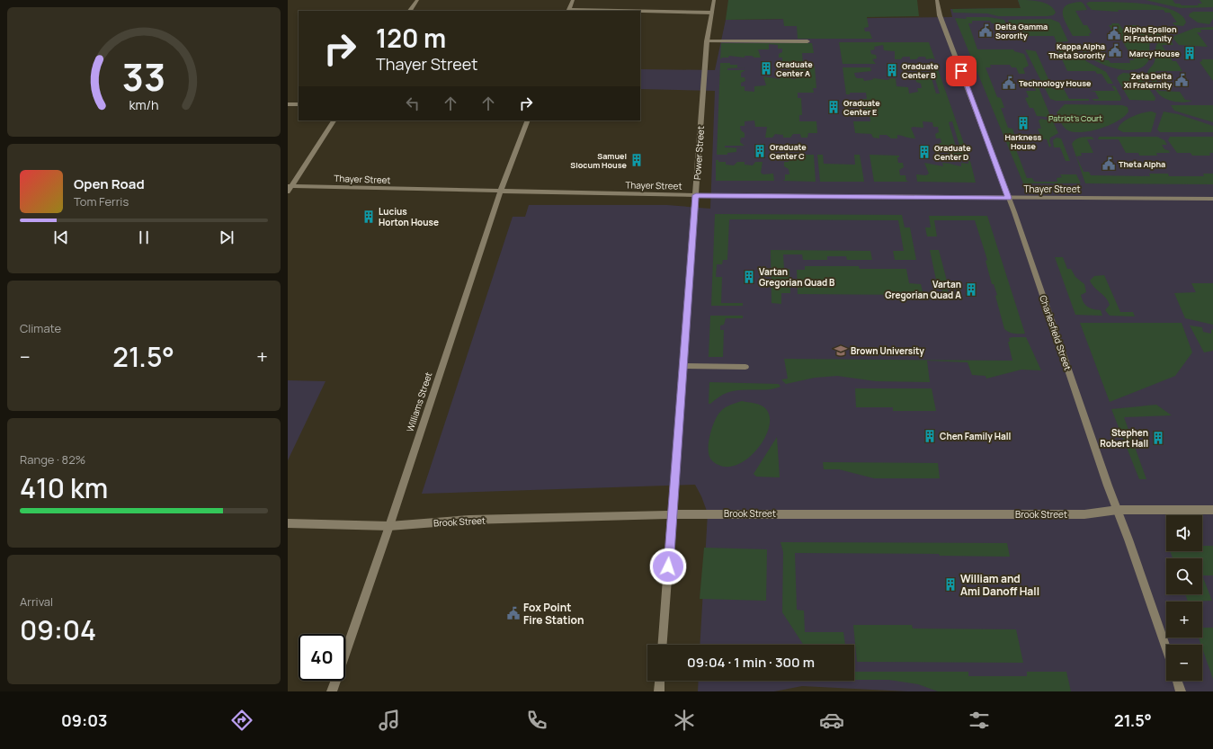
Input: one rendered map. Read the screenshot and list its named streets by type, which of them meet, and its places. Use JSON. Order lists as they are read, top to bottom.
{
  "streets": {
    "street": [
      "Power Street",
      "Thayer Street",
      "Charlesfield Street",
      "Williams Street",
      "Brook Street"
    ]
  },
  "crossings": [
    ["Power Street", "Thayer Street"],
    ["Power Street", "Brook Street"],
    ["Thayer Street", "Charlesfield Street"],
    ["Thayer Street", "Williams Street"],
    ["Charlesfield Street", "Brook Street"],
    ["Williams Street", "Brook Street"]
  ],
  "parks": ["Patriot's Court"],
  "places": {
    "public building": [
      "Delta Gamma Sorority",
      "Alpha Epsilon Pi Fraternity",
      "Kappa Alpha Theta Sorority",
      "Zeta Delta Xi Fraternity",
      "Technology House",
      "Theta Alpha",
      "Fox Point Fire Station"
    ],
    "building": [
      "Marcy House",
      "Graduate Center A",
      "Graduate Center B",
      "Graduate Center E",
      "Harkness House",
      "Graduate Center C",
      "Graduate Center D",
      "Samuel Slocum House",
      "Lucius Horton House",
      "Vartan Gregorian Quad B",
      "Vartan Gregorian Quad A",
      "Chen Family Hall",
      "Stephen Robert Hall",
      "William and Ami Danoff Hall"
    ],
    "school or university": ["Brown University"]
  },
  "page": {
    "turn": ["120 m", "Thayer Street"],
    "song": ["Open Road", "Tom Ferris"],
    "tile": [
      "Climate",
      ["Range · 82%", "410 km"],
      ["Arrival", "09:04"]
    ],
    "heat": ["−", "21.5°", "+"],
    "map_buttons": ["+", "−"],
    "limit": "40",
    "trip": "09:04 · 1 min · 300 m",
    "tabs": ["09:03", "21.5°"],
    "gauge": ["33", "km/h"]
  }
}
